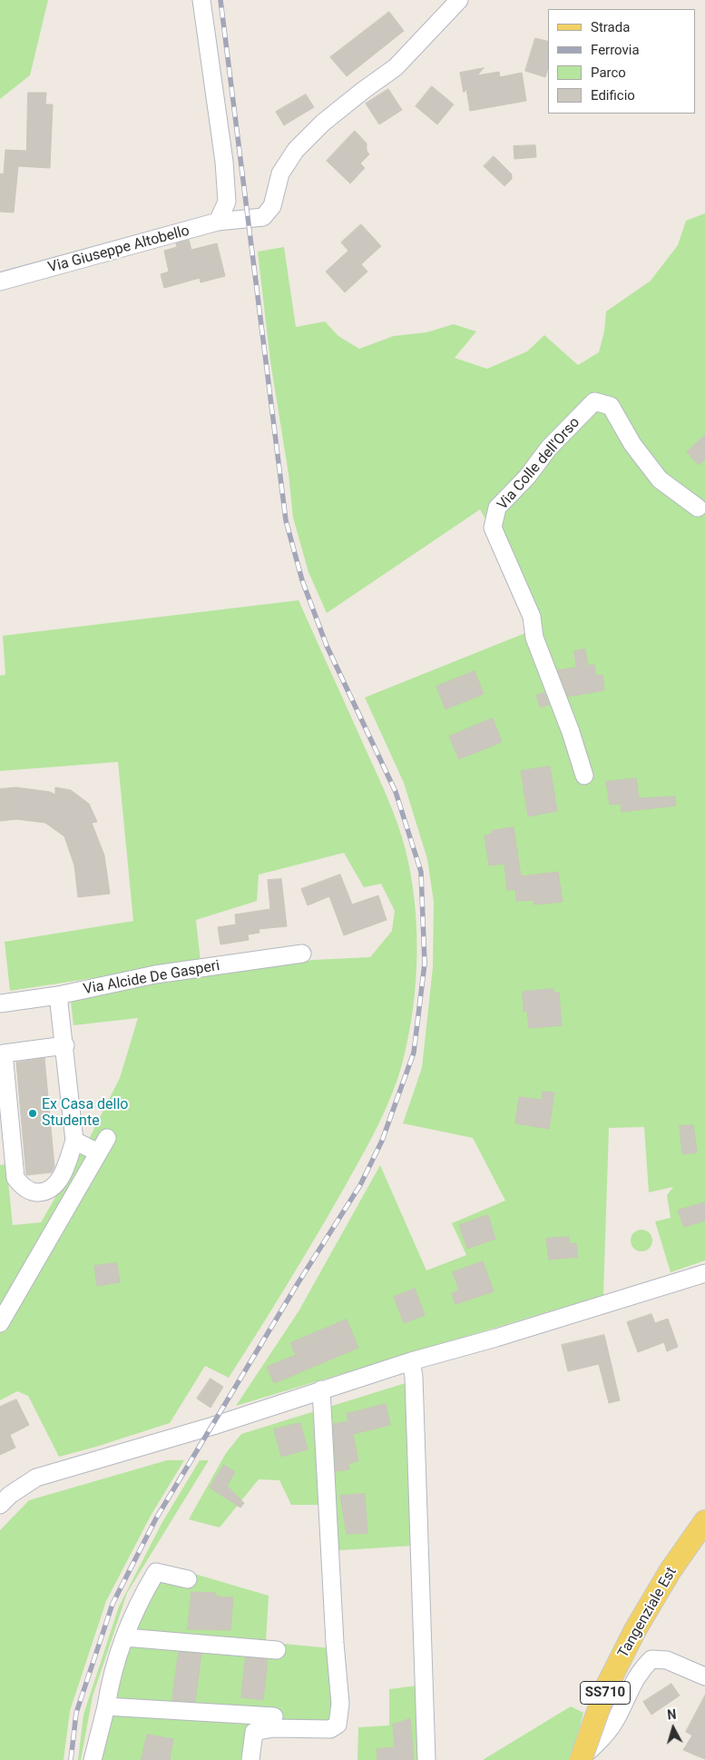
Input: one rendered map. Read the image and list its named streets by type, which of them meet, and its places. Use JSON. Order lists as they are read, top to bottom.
{
  "streets": {
    "main road": ["Tangenziale Est", "SS710"],
    "street": ["Via Giuseppe Altobello", "Via Colle dell'Orso", "Via Alcide De Gasperi"]
  },
  "places": ["Ex Casa dello Studente"],
  "legend": [
    "Strada",
    "Ferrovia",
    "Parco",
    "Edificio"
  ],
  "north": "top"
}
